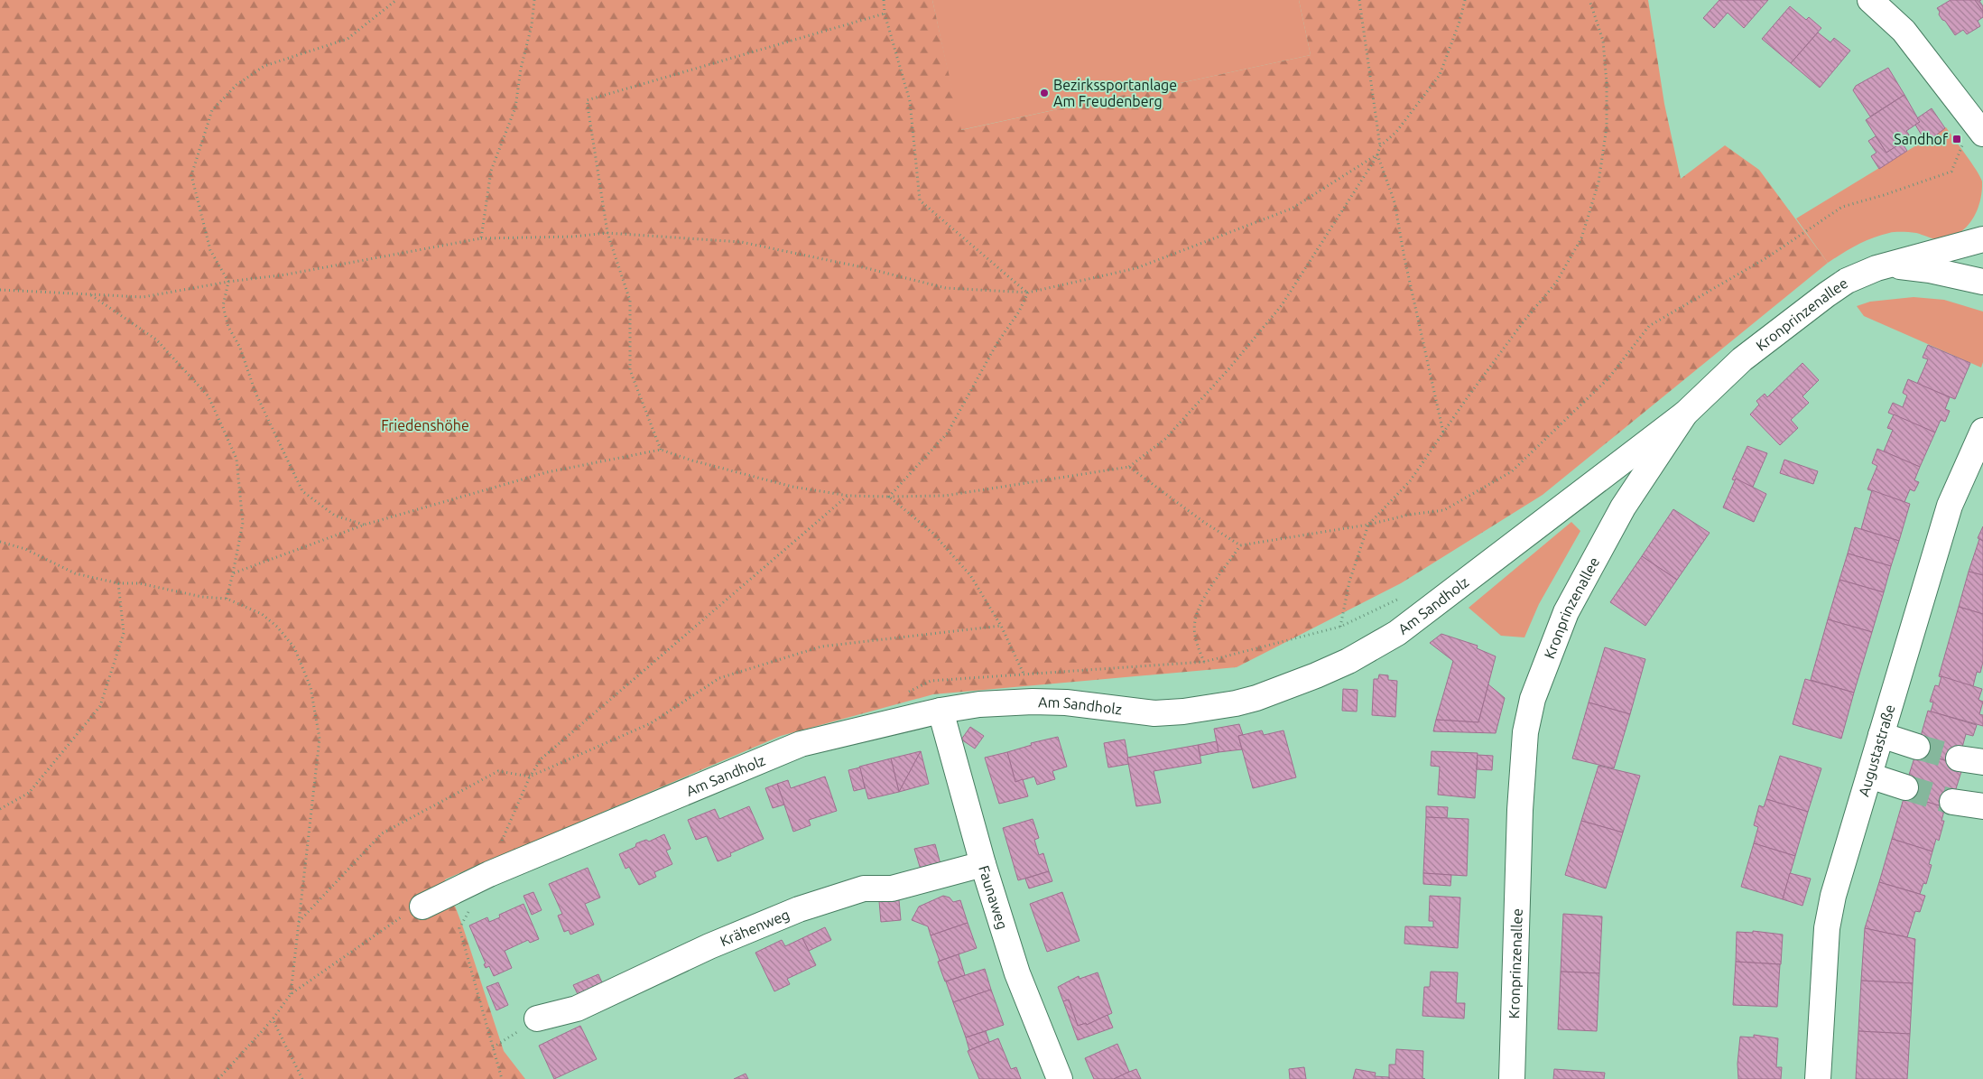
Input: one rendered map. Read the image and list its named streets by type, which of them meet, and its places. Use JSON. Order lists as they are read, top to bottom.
{
  "streets": {
    "street": [
      "Kronprinzenallee",
      "Am Sandholz",
      "Augustastraße",
      "Faunaweg",
      "Krähenweg"
    ]
  },
  "crossings": [
    ["Kronprinzenallee", "Am Sandholz"],
    ["Am Sandholz", "Faunaweg"],
    ["Faunaweg", "Krähenweg"]
  ],
  "parks": ["Friedenshöhe"],
  "places": {
    "other": ["Bezirkssportanlage Am Freudenberg"],
    "transit": ["Sandhof"]
  }
}
